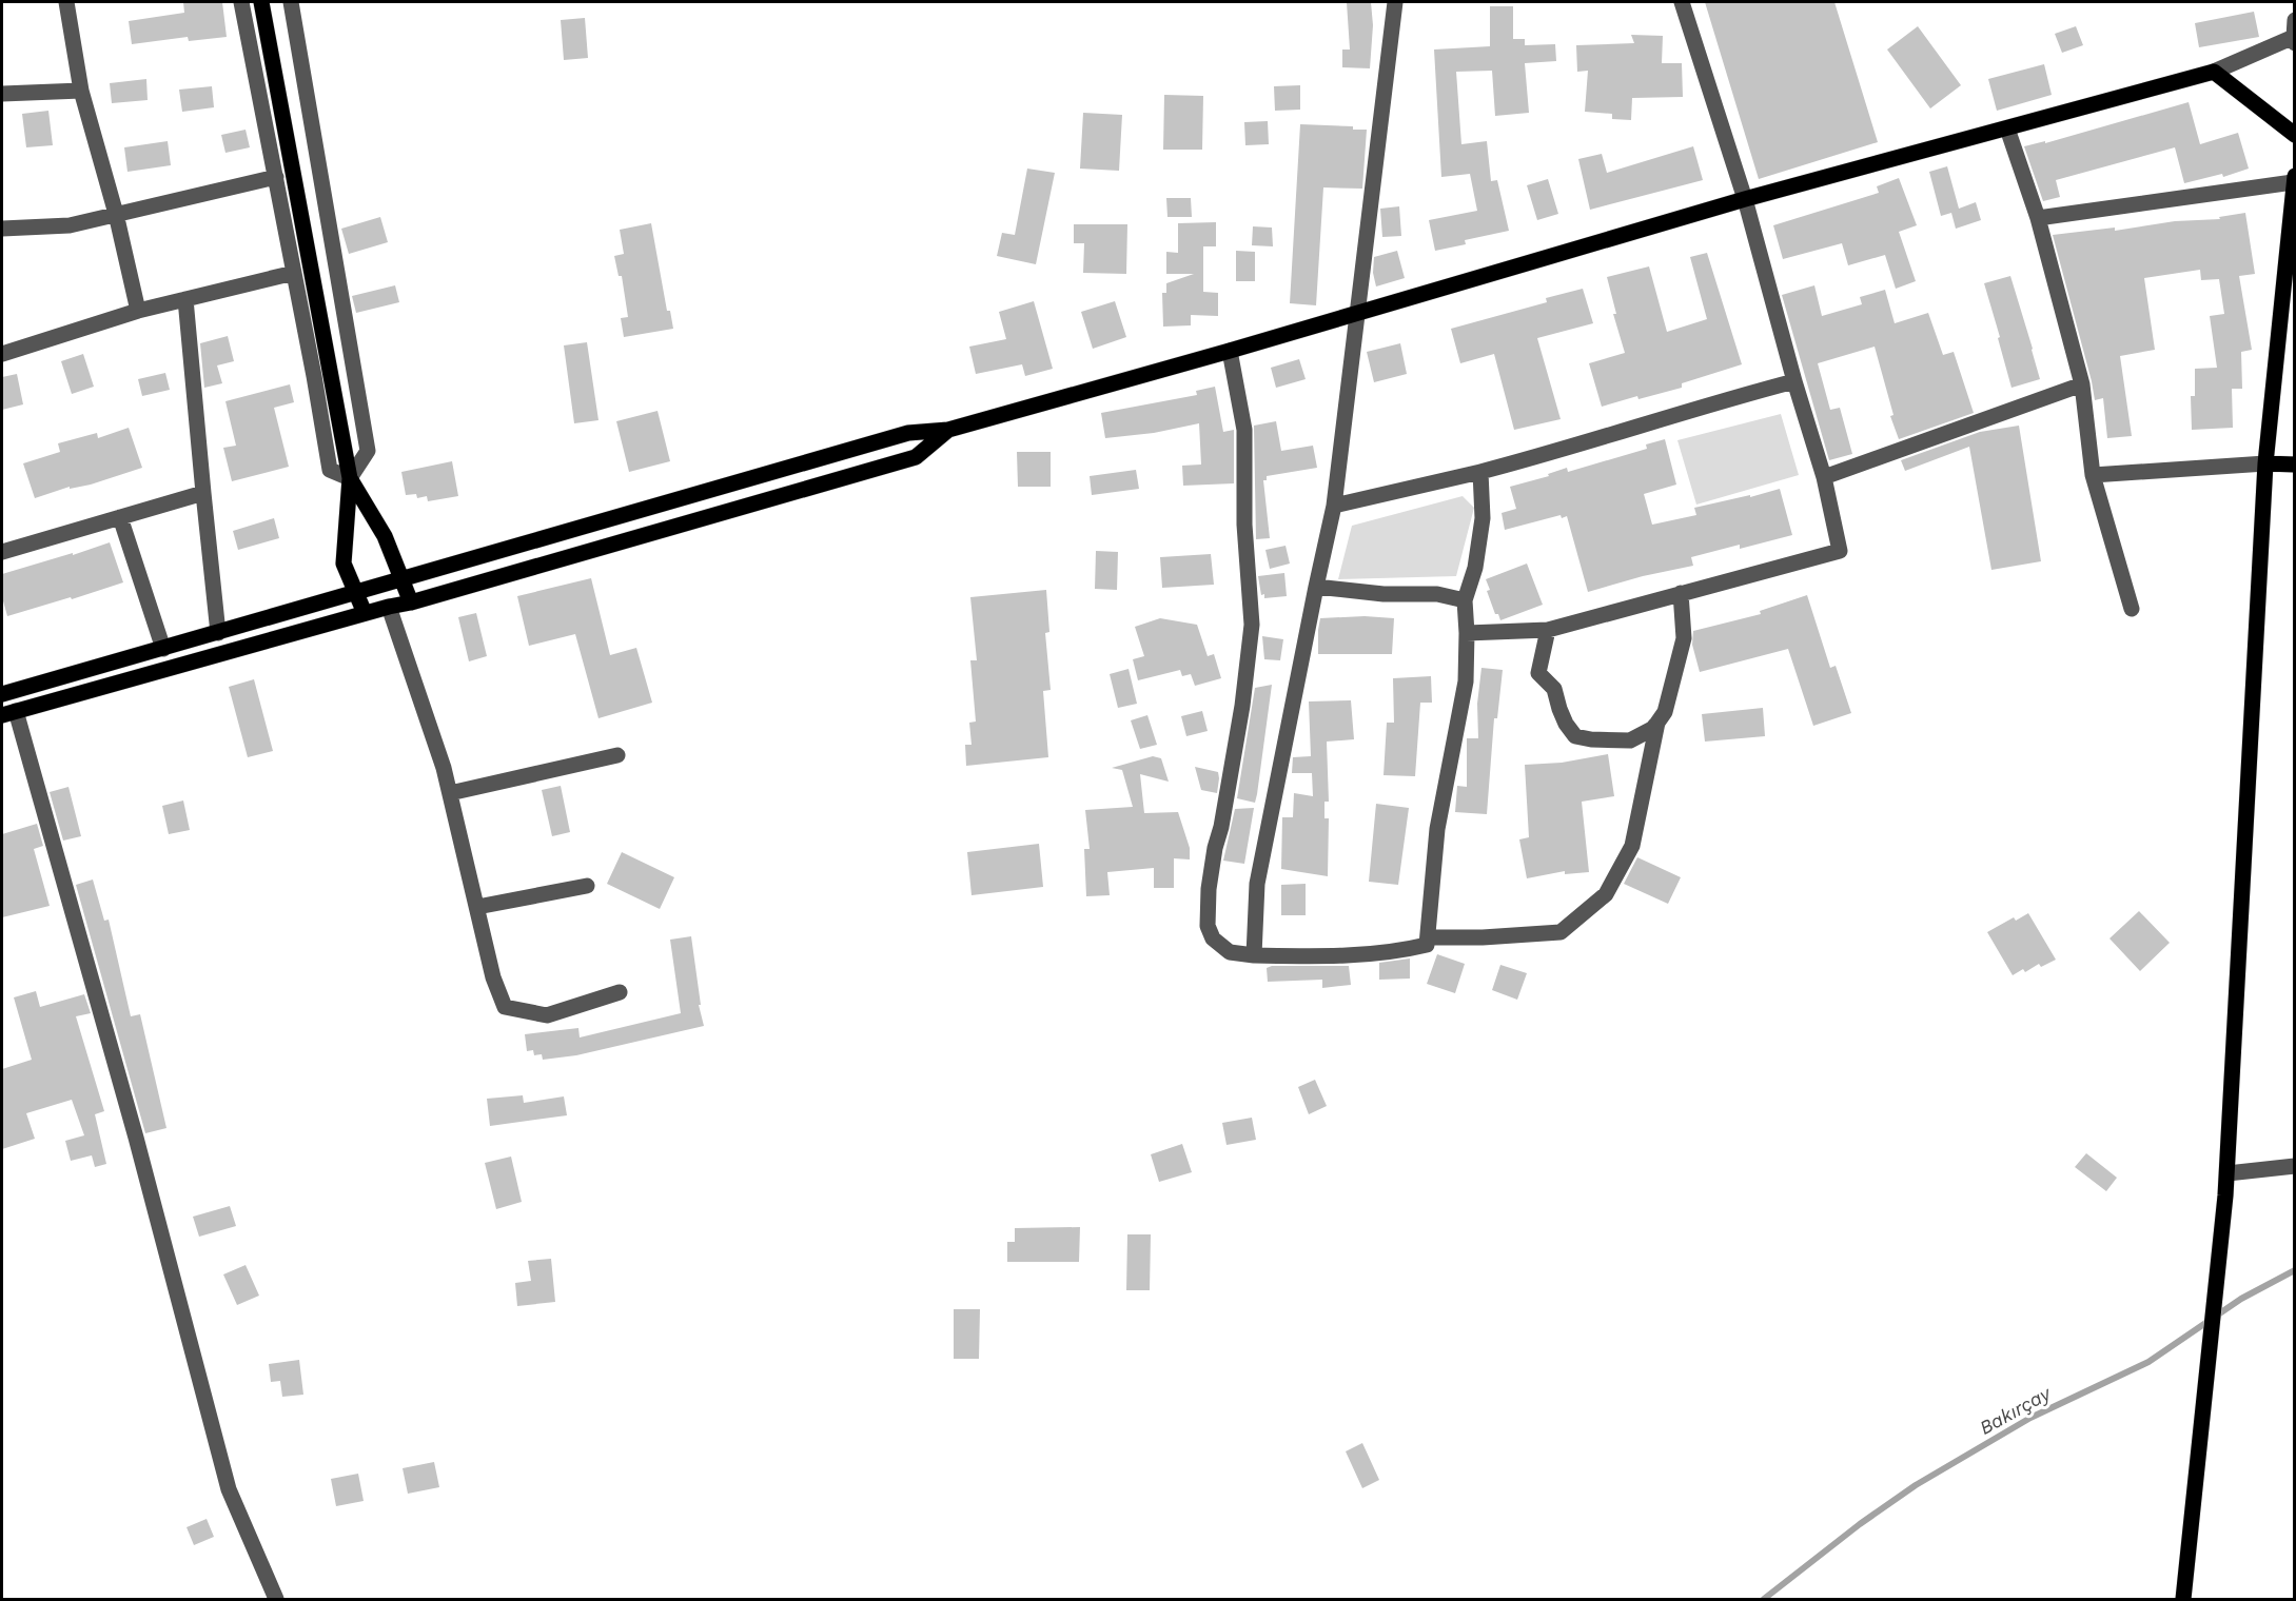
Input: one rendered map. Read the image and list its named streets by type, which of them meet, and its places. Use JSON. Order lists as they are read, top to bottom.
{
  "water": ["Bakırçay"]
}
